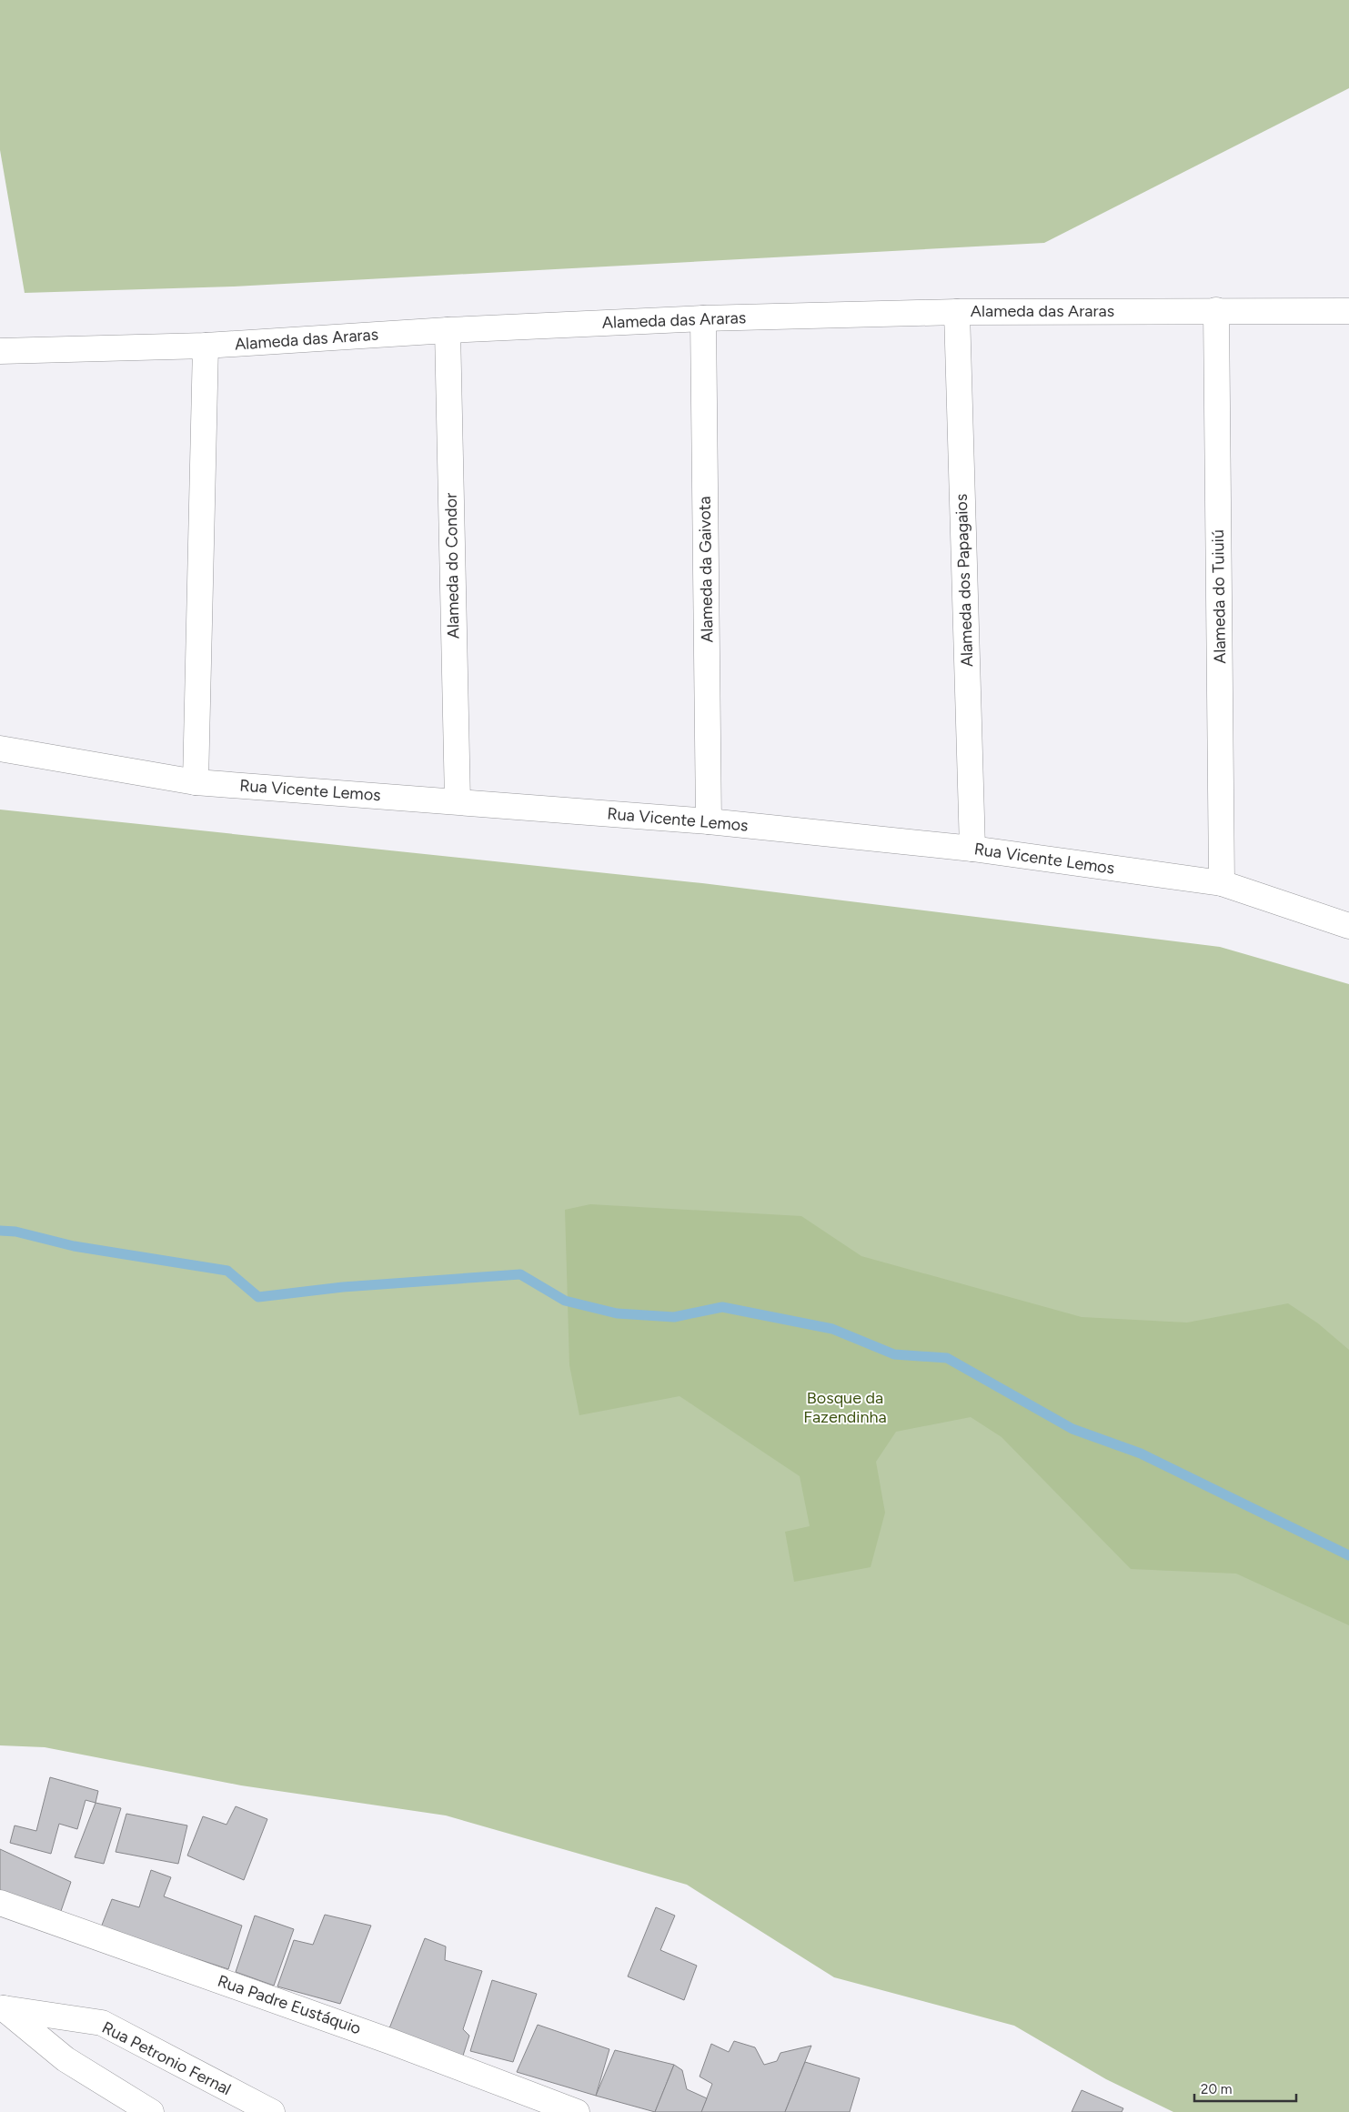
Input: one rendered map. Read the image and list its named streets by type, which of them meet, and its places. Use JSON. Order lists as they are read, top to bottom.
{
  "streets": {
    "street": [
      "Alameda das Araras",
      "Alameda do Condor",
      "Alameda da Gaivota",
      "Alameda dos Papagaios",
      "Alameda do Tuiuiú",
      "Rua Vicente Lemos",
      "Rua Padre Eustáquio",
      "Rua Petronio Fernal"
    ]
  },
  "crossings": [
    ["Alameda das Araras", "Alameda do Condor"],
    ["Alameda das Araras", "Alameda da Gaivota"],
    ["Alameda das Araras", "Alameda dos Papagaios"],
    ["Alameda das Araras", "Alameda do Tuiuiú"],
    ["Alameda do Condor", "Rua Vicente Lemos"],
    ["Alameda da Gaivota", "Rua Vicente Lemos"],
    ["Alameda dos Papagaios", "Rua Vicente Lemos"],
    ["Alameda do Tuiuiú", "Rua Vicente Lemos"]
  ],
  "parks": ["Bosque da Fazendinha"],
  "scale_bar": "20 m"
}
